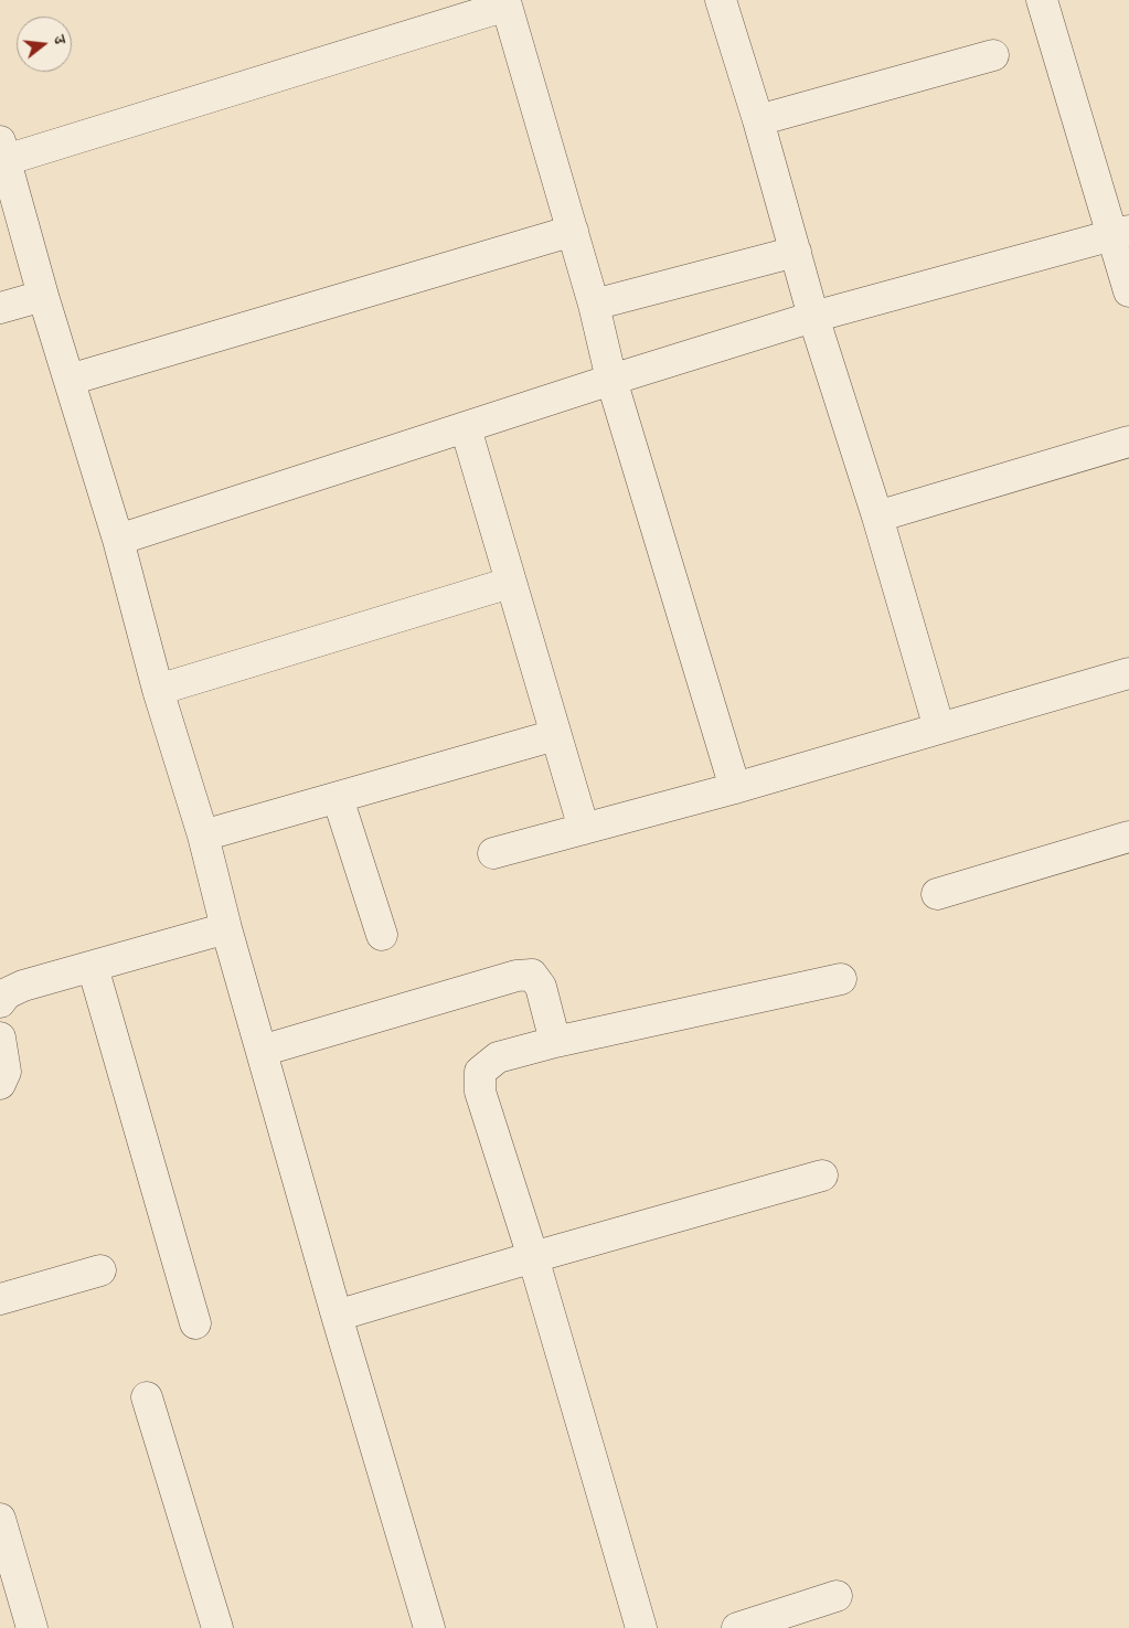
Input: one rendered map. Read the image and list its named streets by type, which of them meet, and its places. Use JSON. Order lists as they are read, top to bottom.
{
  "north": "right"
}
